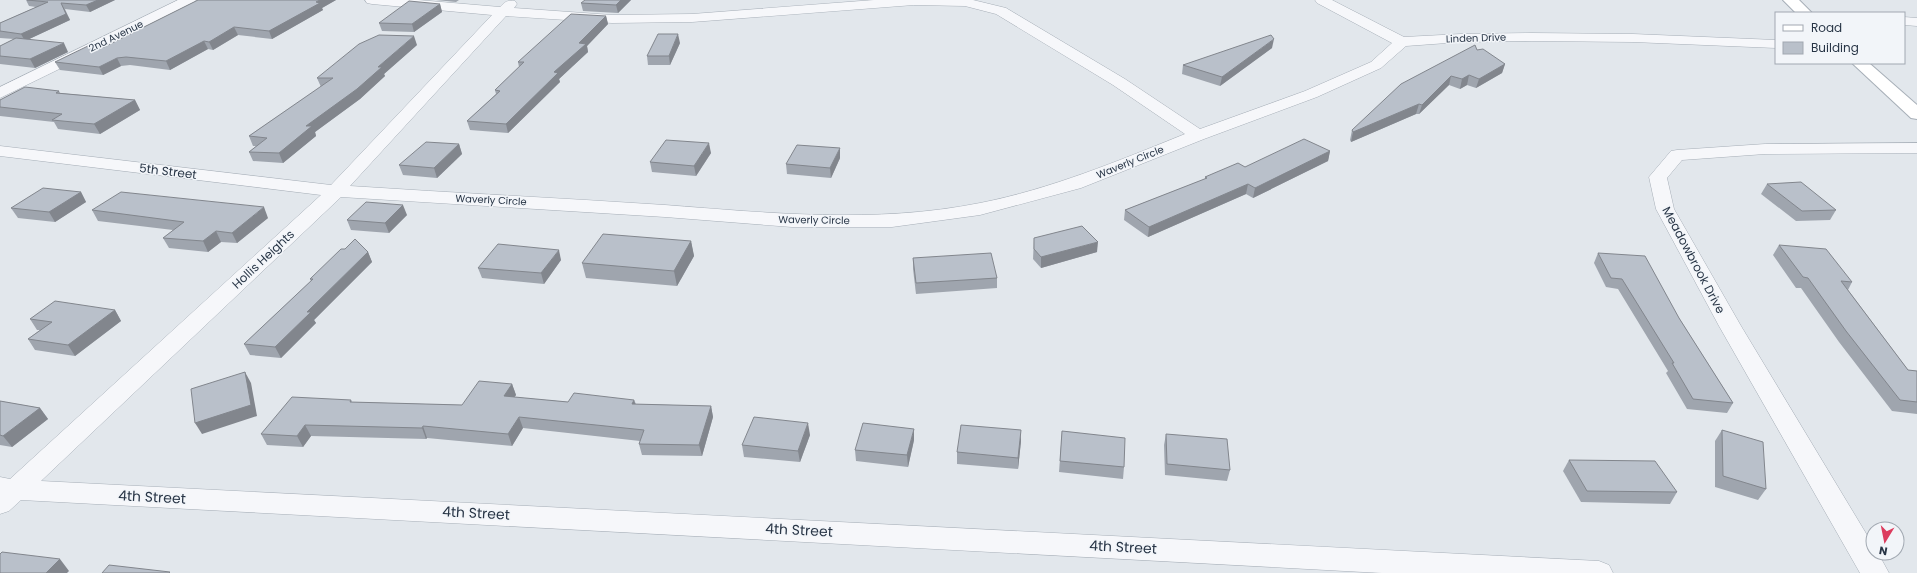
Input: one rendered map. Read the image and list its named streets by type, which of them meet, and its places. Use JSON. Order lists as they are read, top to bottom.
{
  "streets": {
    "street": [
      "2nd Avenue",
      "Linden Drive",
      "Waverly Circle",
      "5th Street",
      "Hollis Heights",
      "Meadowbrook Drive",
      "4th Street"
    ]
  },
  "crossings": [
    ["Waverly Circle", "5th Street"],
    ["Waverly Circle", "Hollis Heights"],
    ["5th Street", "Hollis Heights"],
    ["Hollis Heights", "4th Street"]
  ],
  "legend": ["Road", "Building"],
  "north": "bottom"
}
